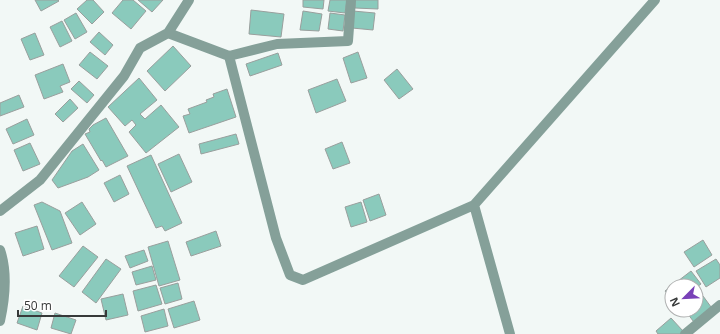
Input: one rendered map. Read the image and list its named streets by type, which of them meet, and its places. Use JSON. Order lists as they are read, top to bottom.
{
  "scale_bar": "50 m",
  "north": "bottom left"
}
